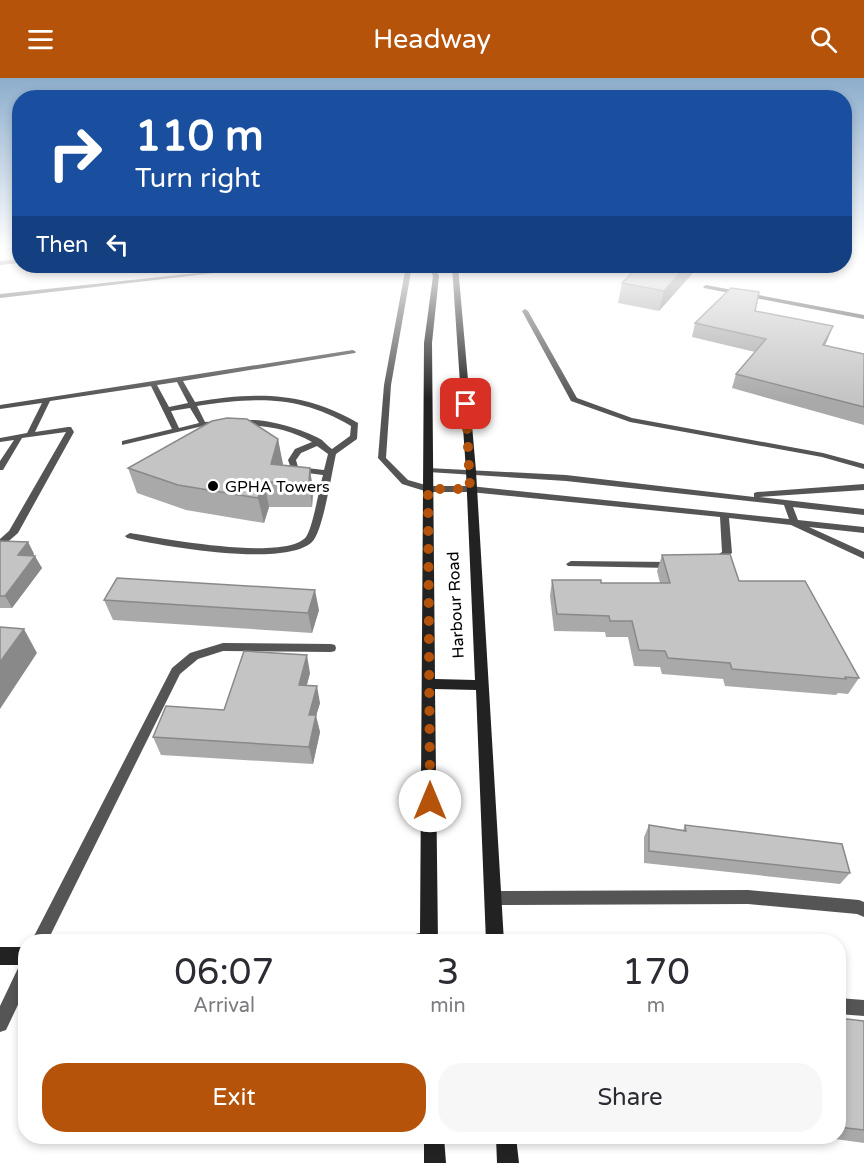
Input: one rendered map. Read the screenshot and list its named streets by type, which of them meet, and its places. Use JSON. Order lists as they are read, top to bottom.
{
  "streets": {
    "main road": ["Harbour Road"]
  },
  "places": ["GPHA Towers"],
  "page": {
    "header": "Headway",
    "turn": ["110 m", "Turn right"],
    "then": "Then",
    "eta": [
      "06:07",
      "Arrival",
      "3",
      "min",
      "170",
      "m"
    ],
    "buttons": ["Exit", "Share"]
  }
}
